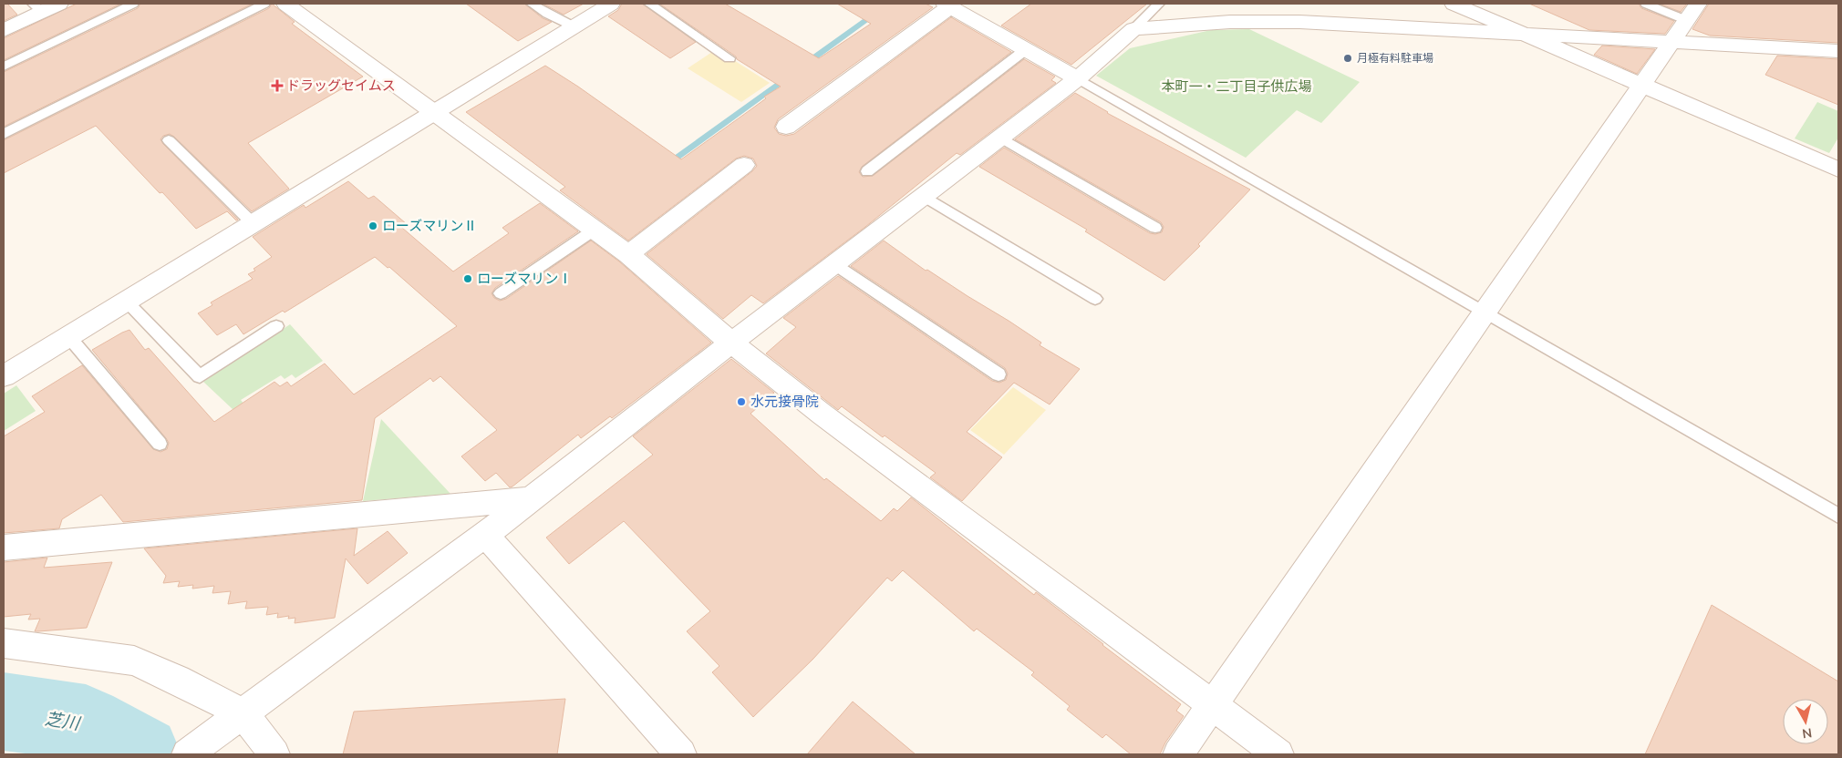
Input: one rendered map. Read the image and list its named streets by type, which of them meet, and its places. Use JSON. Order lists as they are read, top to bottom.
{
  "water": ["芝川"],
  "parks": ["本町一・二丁目子供広場"],
  "places": {
    "other": [
      "月極有料駐車場",
      "ローズマリンⅡ",
      "ローズマリンⅠ",
      "水元接骨院"
    ],
    "health": ["ドラッグセイムス"]
  },
  "north": "bottom"
}
